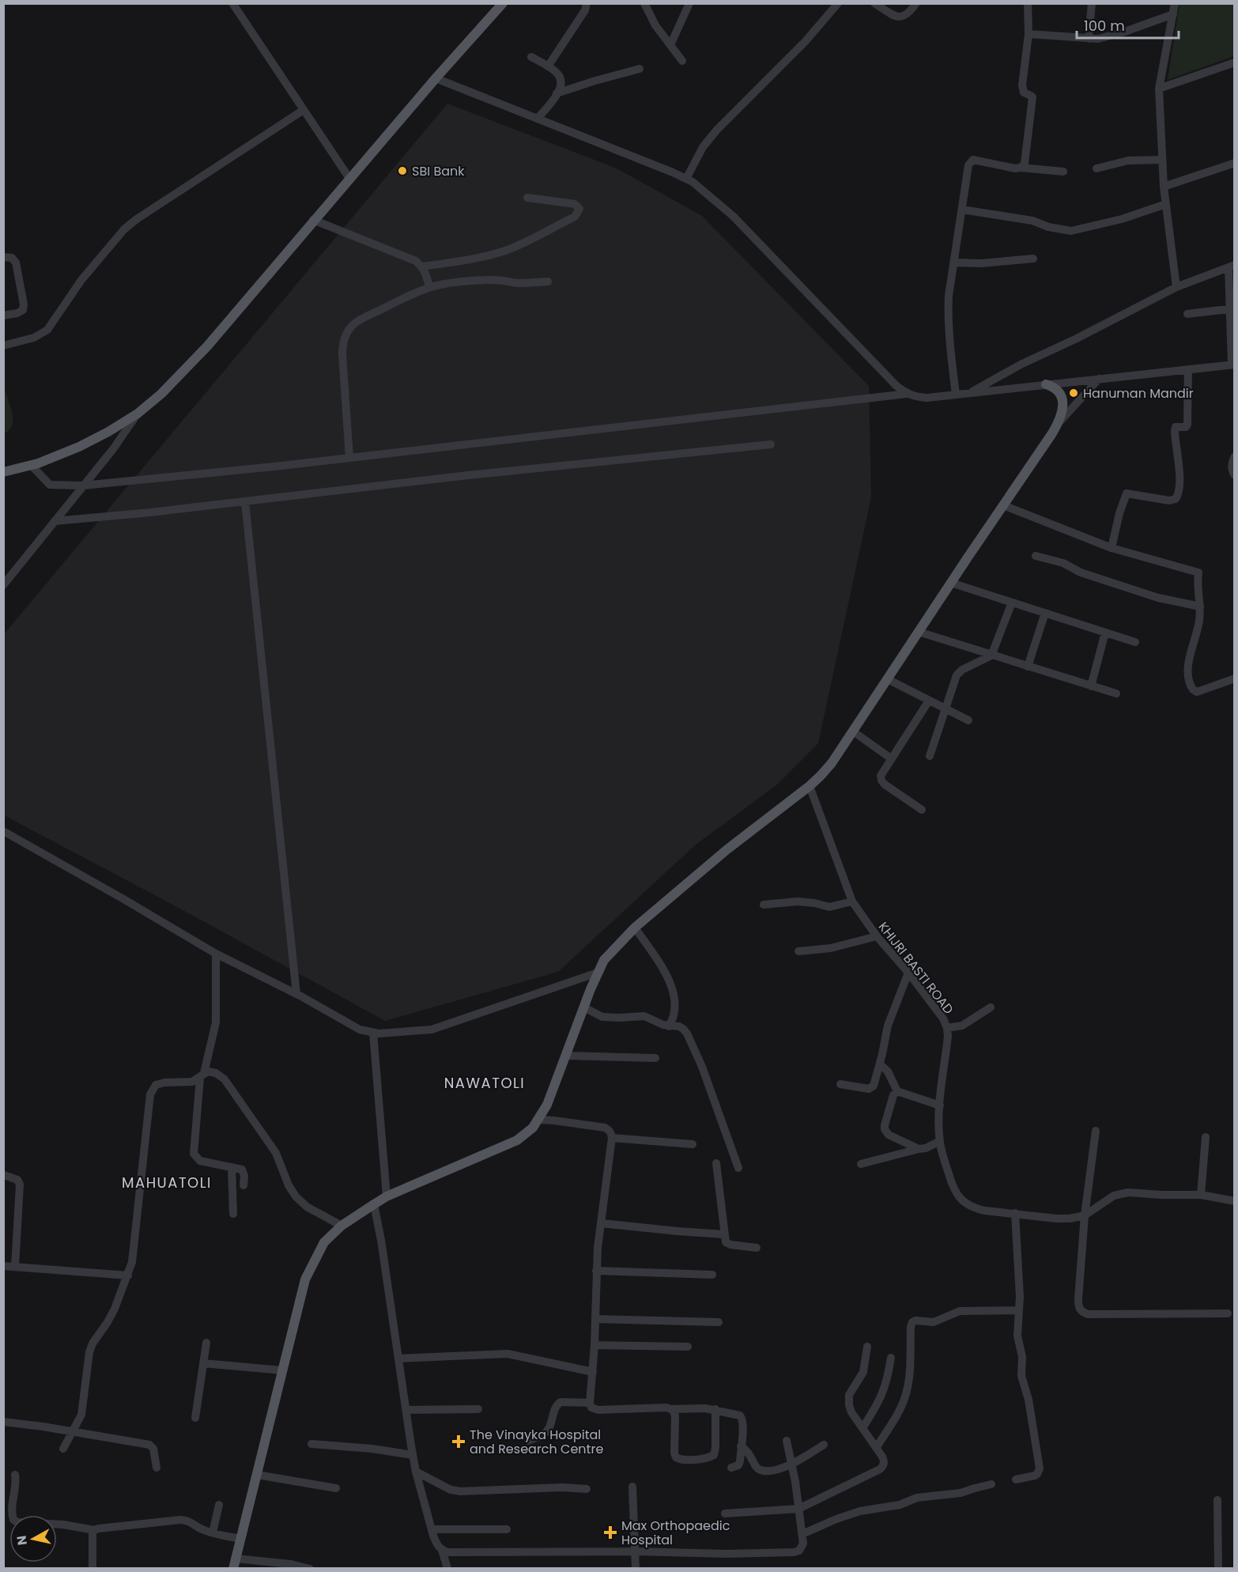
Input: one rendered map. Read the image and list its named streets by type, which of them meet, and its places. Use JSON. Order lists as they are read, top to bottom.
{
  "streets": {
    "street": ["KHIJRI BASTI ROAD"]
  },
  "districts": ["NAWATOLI", "MAHUATOLI"],
  "places": {
    "other": ["SBI Bank", "Hanuman Mandir"],
    "health": ["The Vinayka Hospital and Research Centre", "Max Orthopaedic Hospital"]
  },
  "scale_bar": "100 m",
  "north": "left"
}
